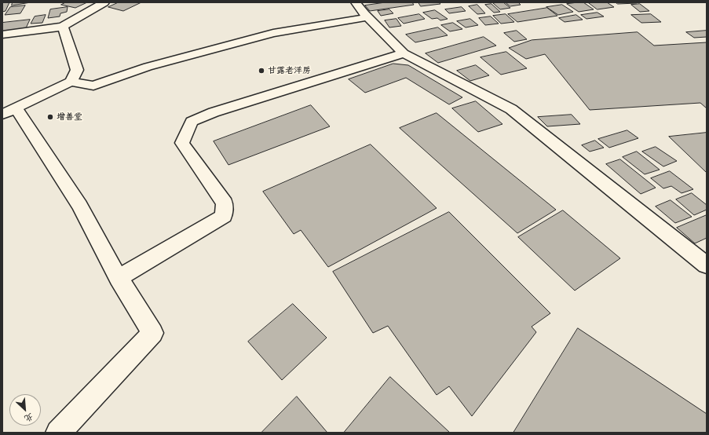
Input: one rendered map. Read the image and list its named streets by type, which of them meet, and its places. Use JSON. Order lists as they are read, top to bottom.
{
  "places": ["甘露老洋房", "增善堂"],
  "north": "bottom right"
}
